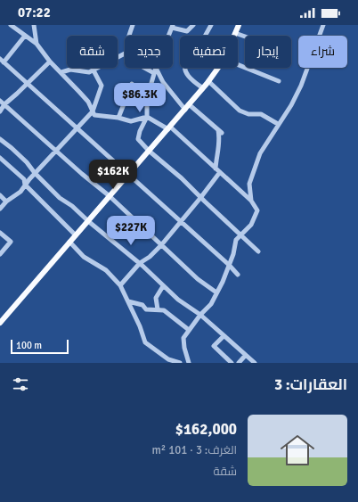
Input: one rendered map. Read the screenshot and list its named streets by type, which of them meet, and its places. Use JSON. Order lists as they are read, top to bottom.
{
  "scale_bar": "100 m",
  "page": {
    "status": "07:22",
    "chip": [
      "شراء",
      "إيجار",
      "تصفية",
      "جديد",
      "شقة"
    ],
    "price": ["$86.3K", "$162K", "$227K"],
    "scale": "100 m",
    "heading": "العقارات: 3",
    "list": [
      {
        "name": "$162,000",
        "note": "الغرف: 3 · 101 m² · شقة"
      }
    ]
  }
}
